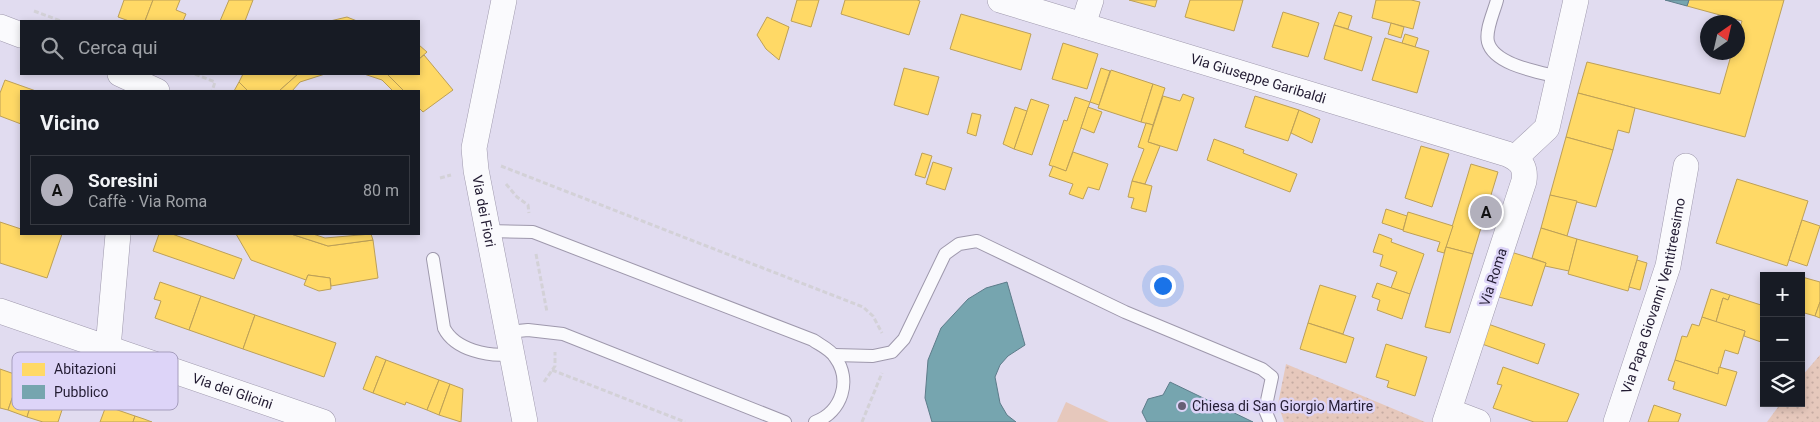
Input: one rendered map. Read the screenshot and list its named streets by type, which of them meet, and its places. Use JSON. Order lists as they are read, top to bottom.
{
  "streets": {
    "street": [
      "Via Giuseppe Garibaldi",
      "Via dei Fiori",
      "Via Roma",
      "Via Papa Giovanni Ventitreesimo",
      "Via dei Glicini"
    ]
  },
  "crossings": [
    ["Via Giuseppe Garibaldi", "Via Roma"]
  ],
  "places": ["Chiesa di San Giorgio Martire"],
  "legend": ["Abitazioni", "Pubblico"],
  "north": "top right",
  "page": {
    "search": "Cerca qui",
    "heading": "Vicino",
    "list": [
      {
        "mark": "A",
        "name": "Soresini",
        "note": "Caffè · Via Roma",
        "value": "80 m"
      }
    ],
    "pins": "A",
    "map_buttons": ["+", "−"]
  }
}
